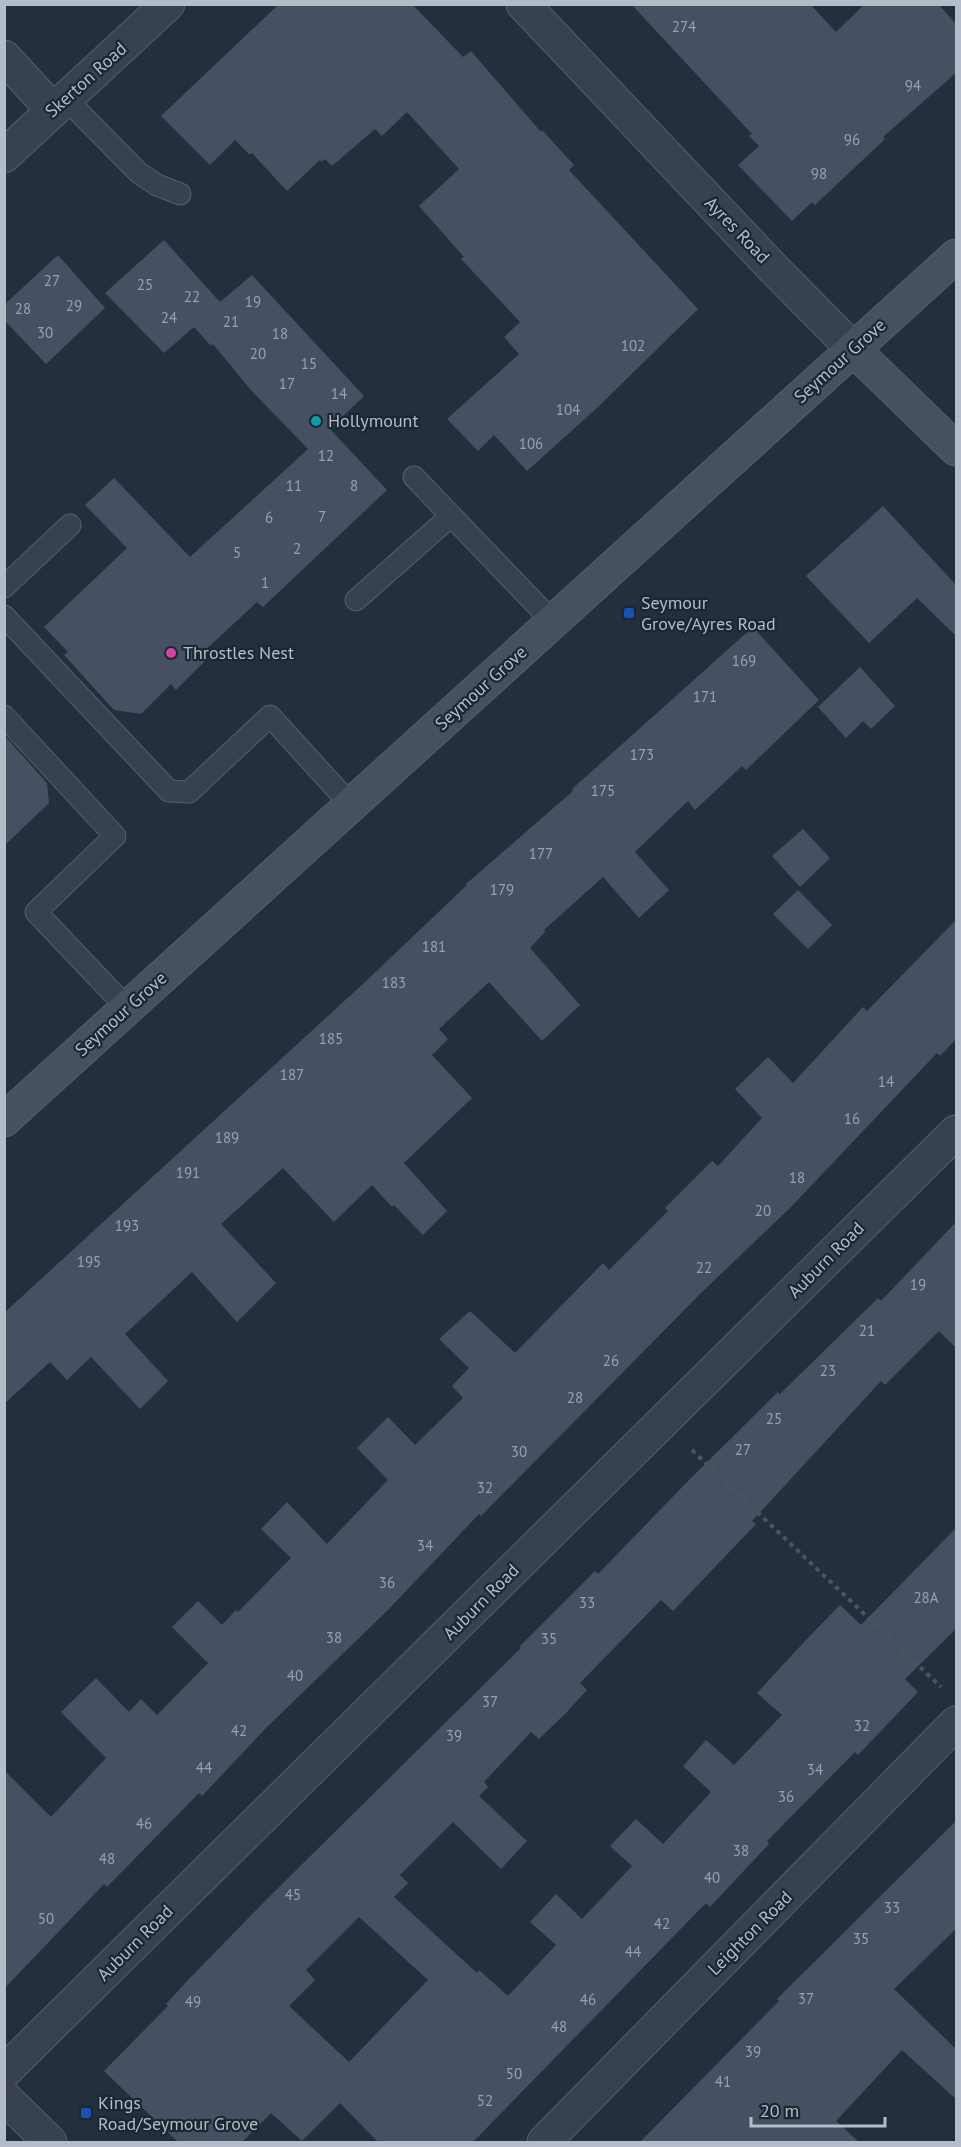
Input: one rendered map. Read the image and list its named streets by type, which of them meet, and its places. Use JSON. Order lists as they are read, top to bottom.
{
  "streets": {
    "main road": ["Ayres Road", "Seymour Grove"],
    "street": ["Skerton Road", "Auburn Road", "Leighton Road"]
  },
  "crossings": [
    ["Ayres Road", "Seymour Grove"]
  ],
  "places": {
    "other": ["Hollymount", "Throstles Nest"],
    "transit": ["Seymour Grove/Ayres Road", "Kings Road/Seymour Grove"]
  },
  "house_numbers": [
    "274",
    "94",
    "96",
    "98",
    "27",
    "25",
    "22",
    "19",
    "29",
    "28",
    "24",
    "21",
    "30",
    "18",
    "102",
    "20",
    "15",
    "17",
    "14",
    "104",
    "106",
    "12",
    "11",
    "8",
    "7",
    "6",
    "2",
    "5",
    "1",
    "169",
    "171",
    "173",
    "175",
    "177",
    "179",
    "181",
    "183",
    "185",
    "187",
    "14",
    "16",
    "189",
    "191",
    "18",
    "20",
    "193",
    "195",
    "22",
    "19",
    "21",
    "26",
    "23",
    "28",
    "25",
    "27",
    "30",
    "32",
    "34",
    "36",
    "28A",
    "33",
    "38",
    "35",
    "40",
    "37",
    "32",
    "42",
    "39",
    "44",
    "34",
    "36",
    "46",
    "38",
    "48",
    "40",
    "45",
    "33",
    "50",
    "42",
    "35",
    "44",
    "37",
    "46",
    "49",
    "48",
    "39",
    "50",
    "41",
    "52"
  ],
  "scale_bar": "20 m"
}
